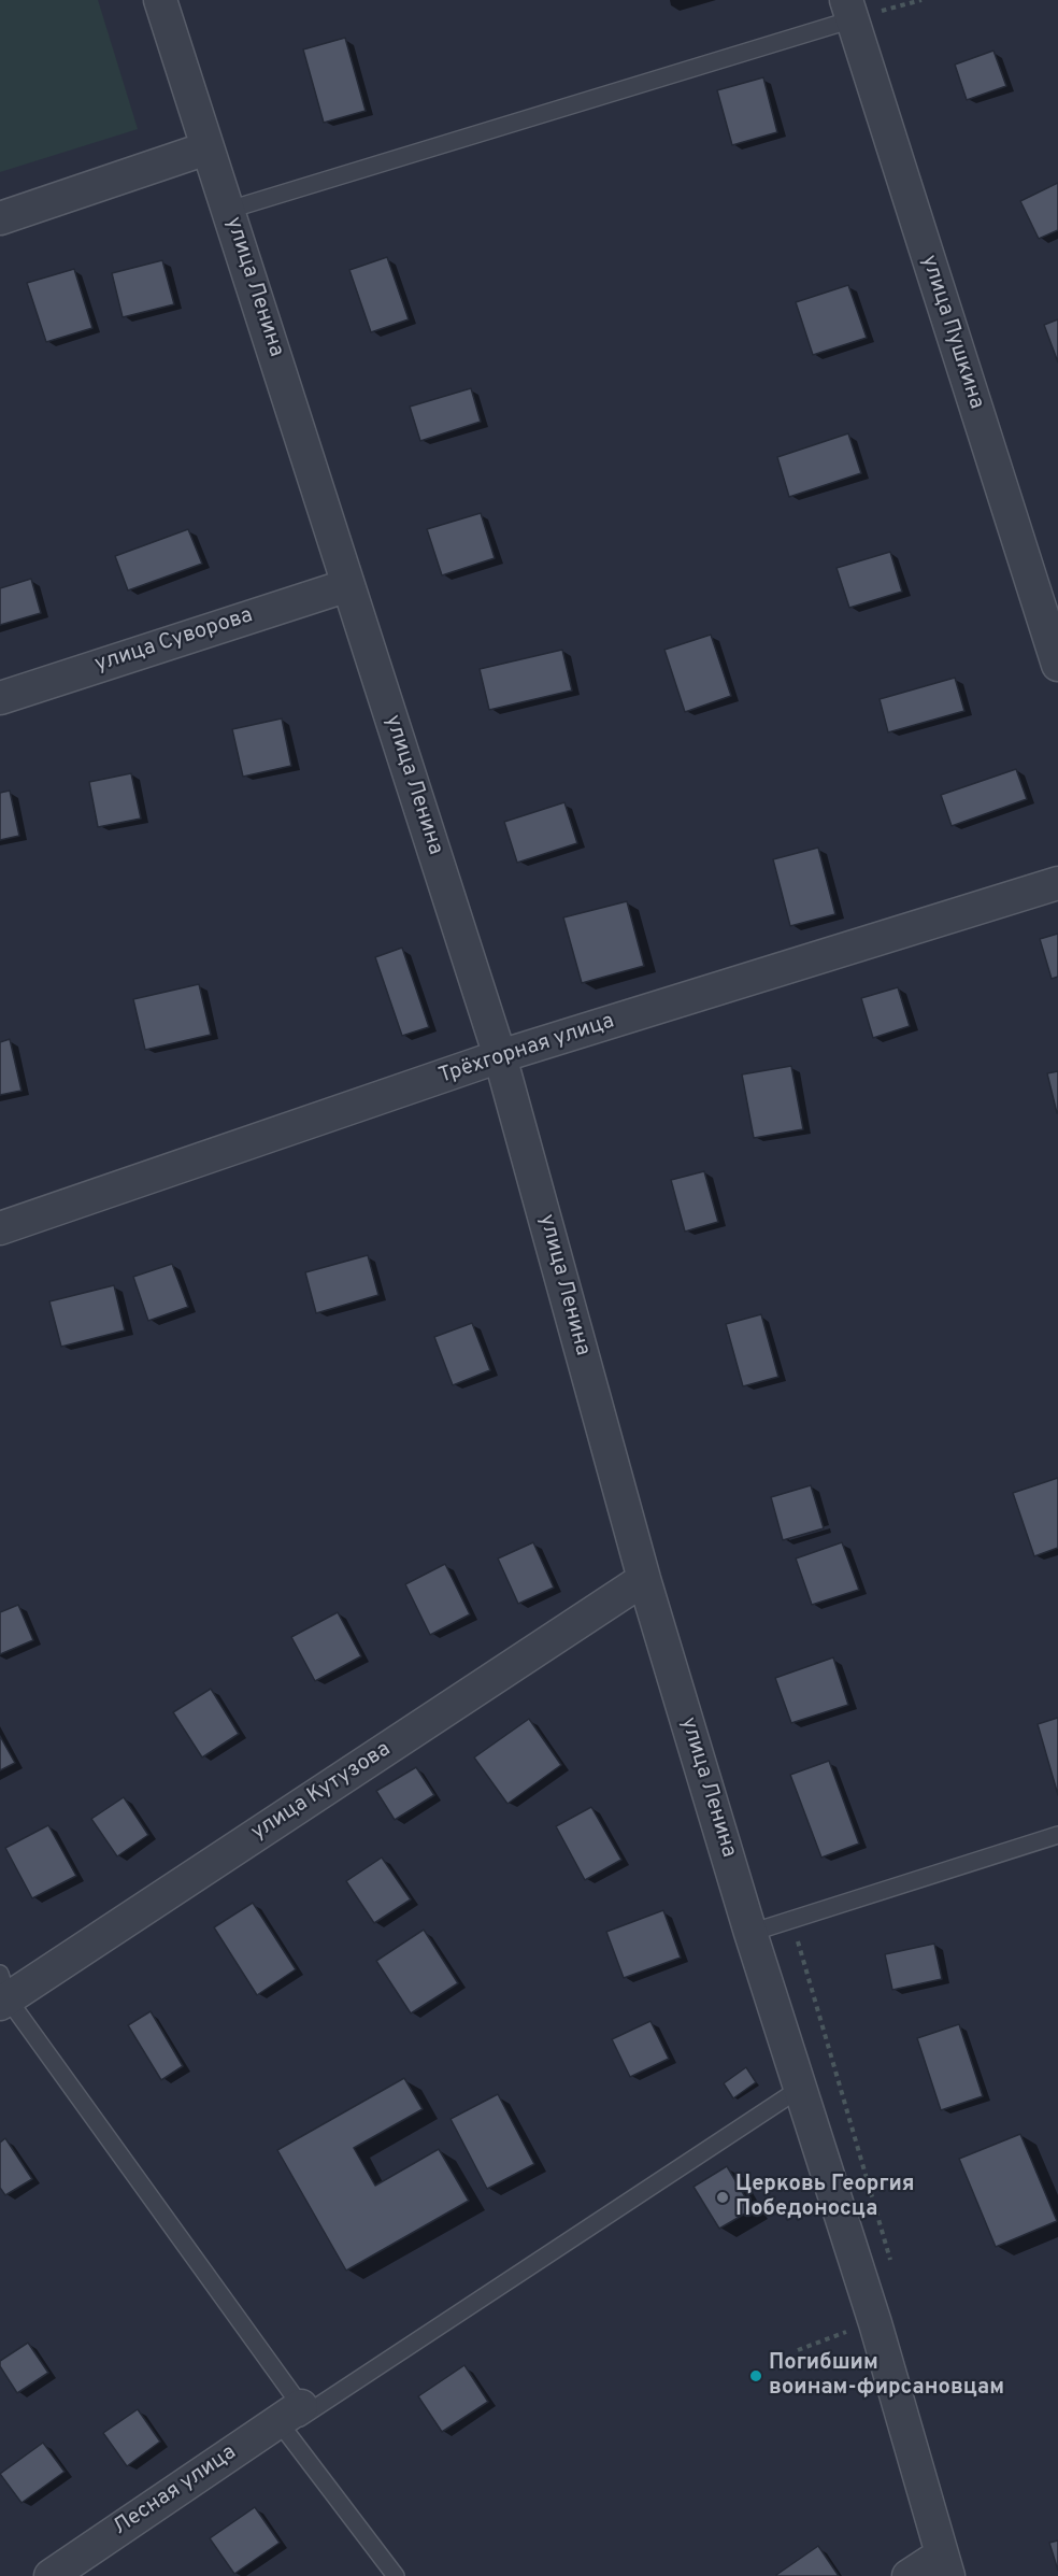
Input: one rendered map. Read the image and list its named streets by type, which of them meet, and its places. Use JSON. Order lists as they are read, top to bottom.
{
  "streets": {
    "street": [
      "улица Ленина",
      "улица Пушкина",
      "улица Суворова",
      "Трёхгорная улица",
      "улица Кутузова",
      "Лесная улица"
    ]
  },
  "crossings": [
    ["улица Ленина", "улица Суворова"],
    ["улица Ленина", "Трёхгорная улица"],
    ["улица Ленина", "улица Кутузова"]
  ],
  "places": ["Церковь Георгия Победоносца", "Погибшим воинам-фирсановцам"]
}
